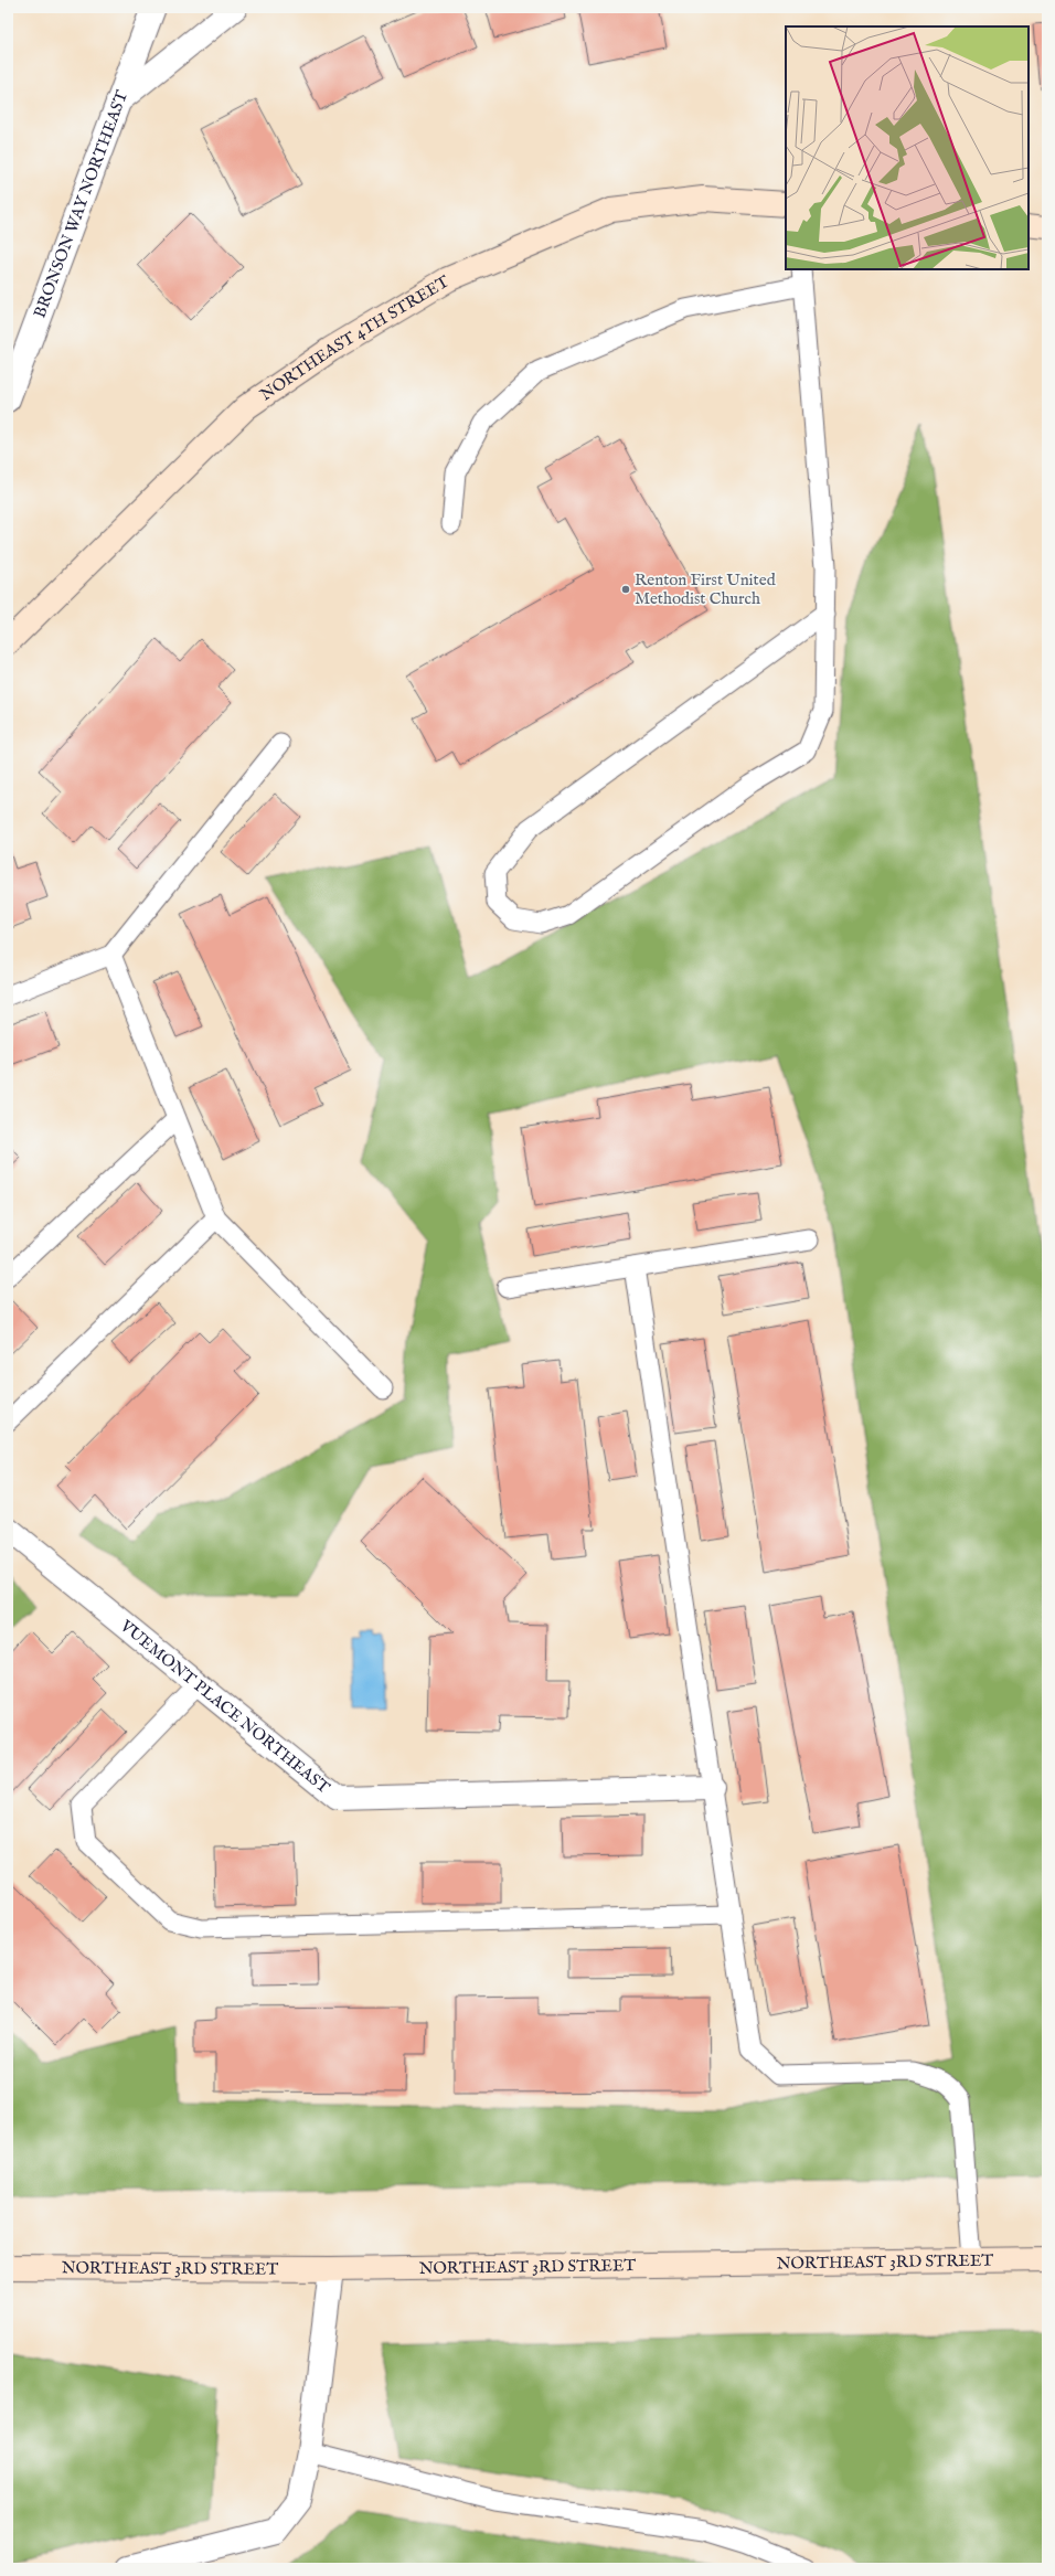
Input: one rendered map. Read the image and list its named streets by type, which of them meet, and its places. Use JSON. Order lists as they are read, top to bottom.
{
  "streets": {
    "main road": ["NORTHEAST 4TH STREET", "NORTHEAST 3RD STREET"],
    "street": ["BRONSON WAY NORTHEAST", "VUEMONT PLACE NORTHEAST"]
  },
  "places": ["Renton First United Methodist Church"]
}
